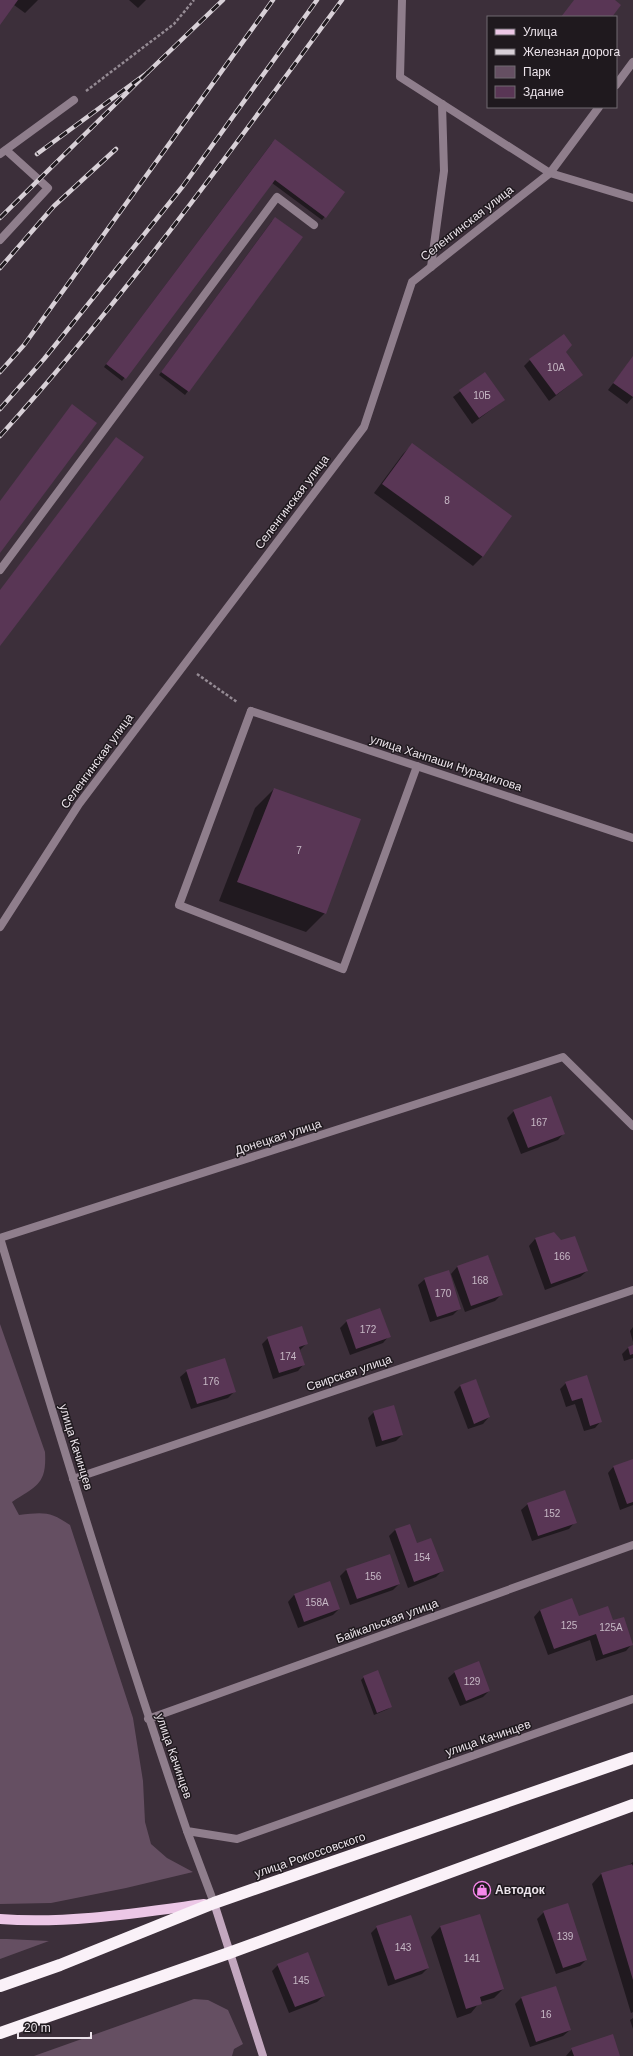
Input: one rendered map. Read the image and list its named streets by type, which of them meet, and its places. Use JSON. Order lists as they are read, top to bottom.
{
  "streets": {
    "highway": ["улица Рокоссовского"],
    "street": [
      "Селенгинская улица",
      "улица Ханпаши Нурадилова",
      "Донецкая улица",
      "Свирская улица",
      "улица Качинцев",
      "Байкальская улица"
    ]
  },
  "crossings": [
    ["Донецкая улица", "улица Качинцев"],
    ["Свирская улица", "улица Качинцев"],
    ["улица Качинцев", "Байкальская улица"]
  ],
  "places": {
    "shop": ["Автодок"]
  },
  "house_numbers": [
    "10А",
    "10Б",
    "8",
    "7",
    "167",
    "166",
    "168",
    "170",
    "172",
    "174",
    "176",
    "152",
    "154",
    "156",
    "158А",
    "125",
    "125А",
    "129",
    "139",
    "143",
    "141",
    "145",
    "16"
  ],
  "legend": [
    "Улица",
    "Железная дорога",
    "Парк",
    "Здание"
  ],
  "scale_bar": "20 m"
}
